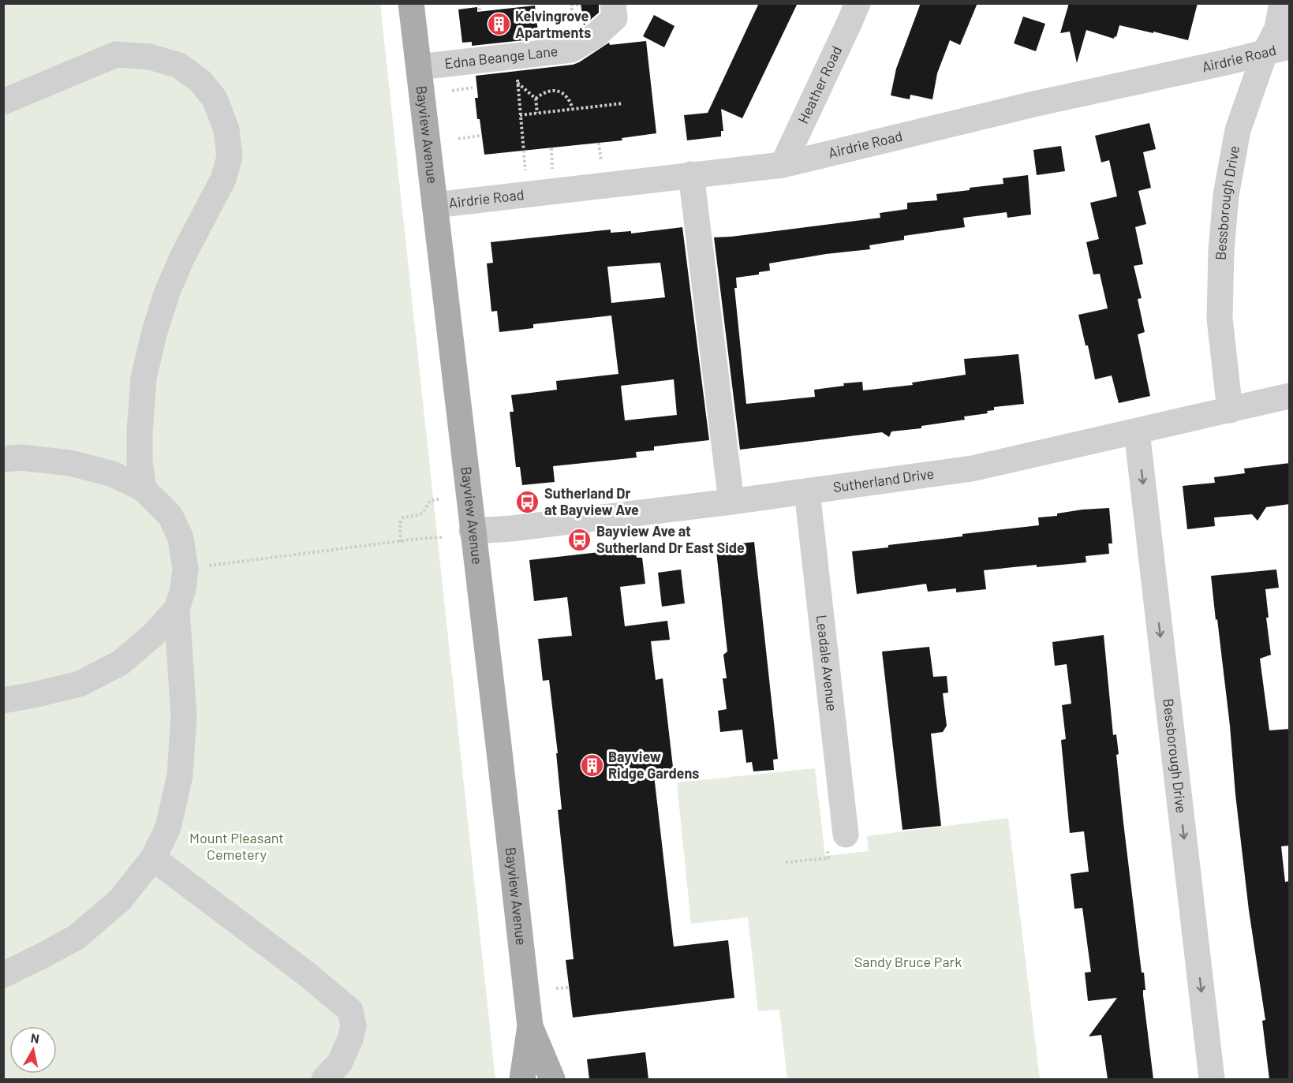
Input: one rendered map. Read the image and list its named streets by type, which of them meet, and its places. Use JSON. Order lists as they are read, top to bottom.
{
  "streets": {
    "main road": ["Bayview Avenue"],
    "street": [
      "Edna Beange Lane",
      "Airdrie Road",
      "Heather Road",
      "Bessborough Drive",
      "Sutherland Drive",
      "Leadale Avenue"
    ]
  },
  "crossings": [
    ["Edna Beange Lane", "Bayview Avenue"],
    ["Airdrie Road", "Heather Road"],
    ["Airdrie Road", "Bayview Avenue"],
    ["Airdrie Road", "Bessborough Drive"],
    ["Bayview Avenue", "Sutherland Drive"],
    ["Bessborough Drive", "Sutherland Drive"],
    ["Sutherland Drive", "Leadale Avenue"]
  ],
  "one_way": ["Bessborough Drive"],
  "parks": ["Mount Pleasant Cemetery", "Sandy Bruce Park"],
  "places": {
    "building": ["Kelvingrove Apartments", "Bayview Ridge Gardens"],
    "bus stop": ["Sutherland Dr at Bayview Ave", "Bayview Ave at Sutherland Dr East Side"]
  },
  "north": "top"
}
